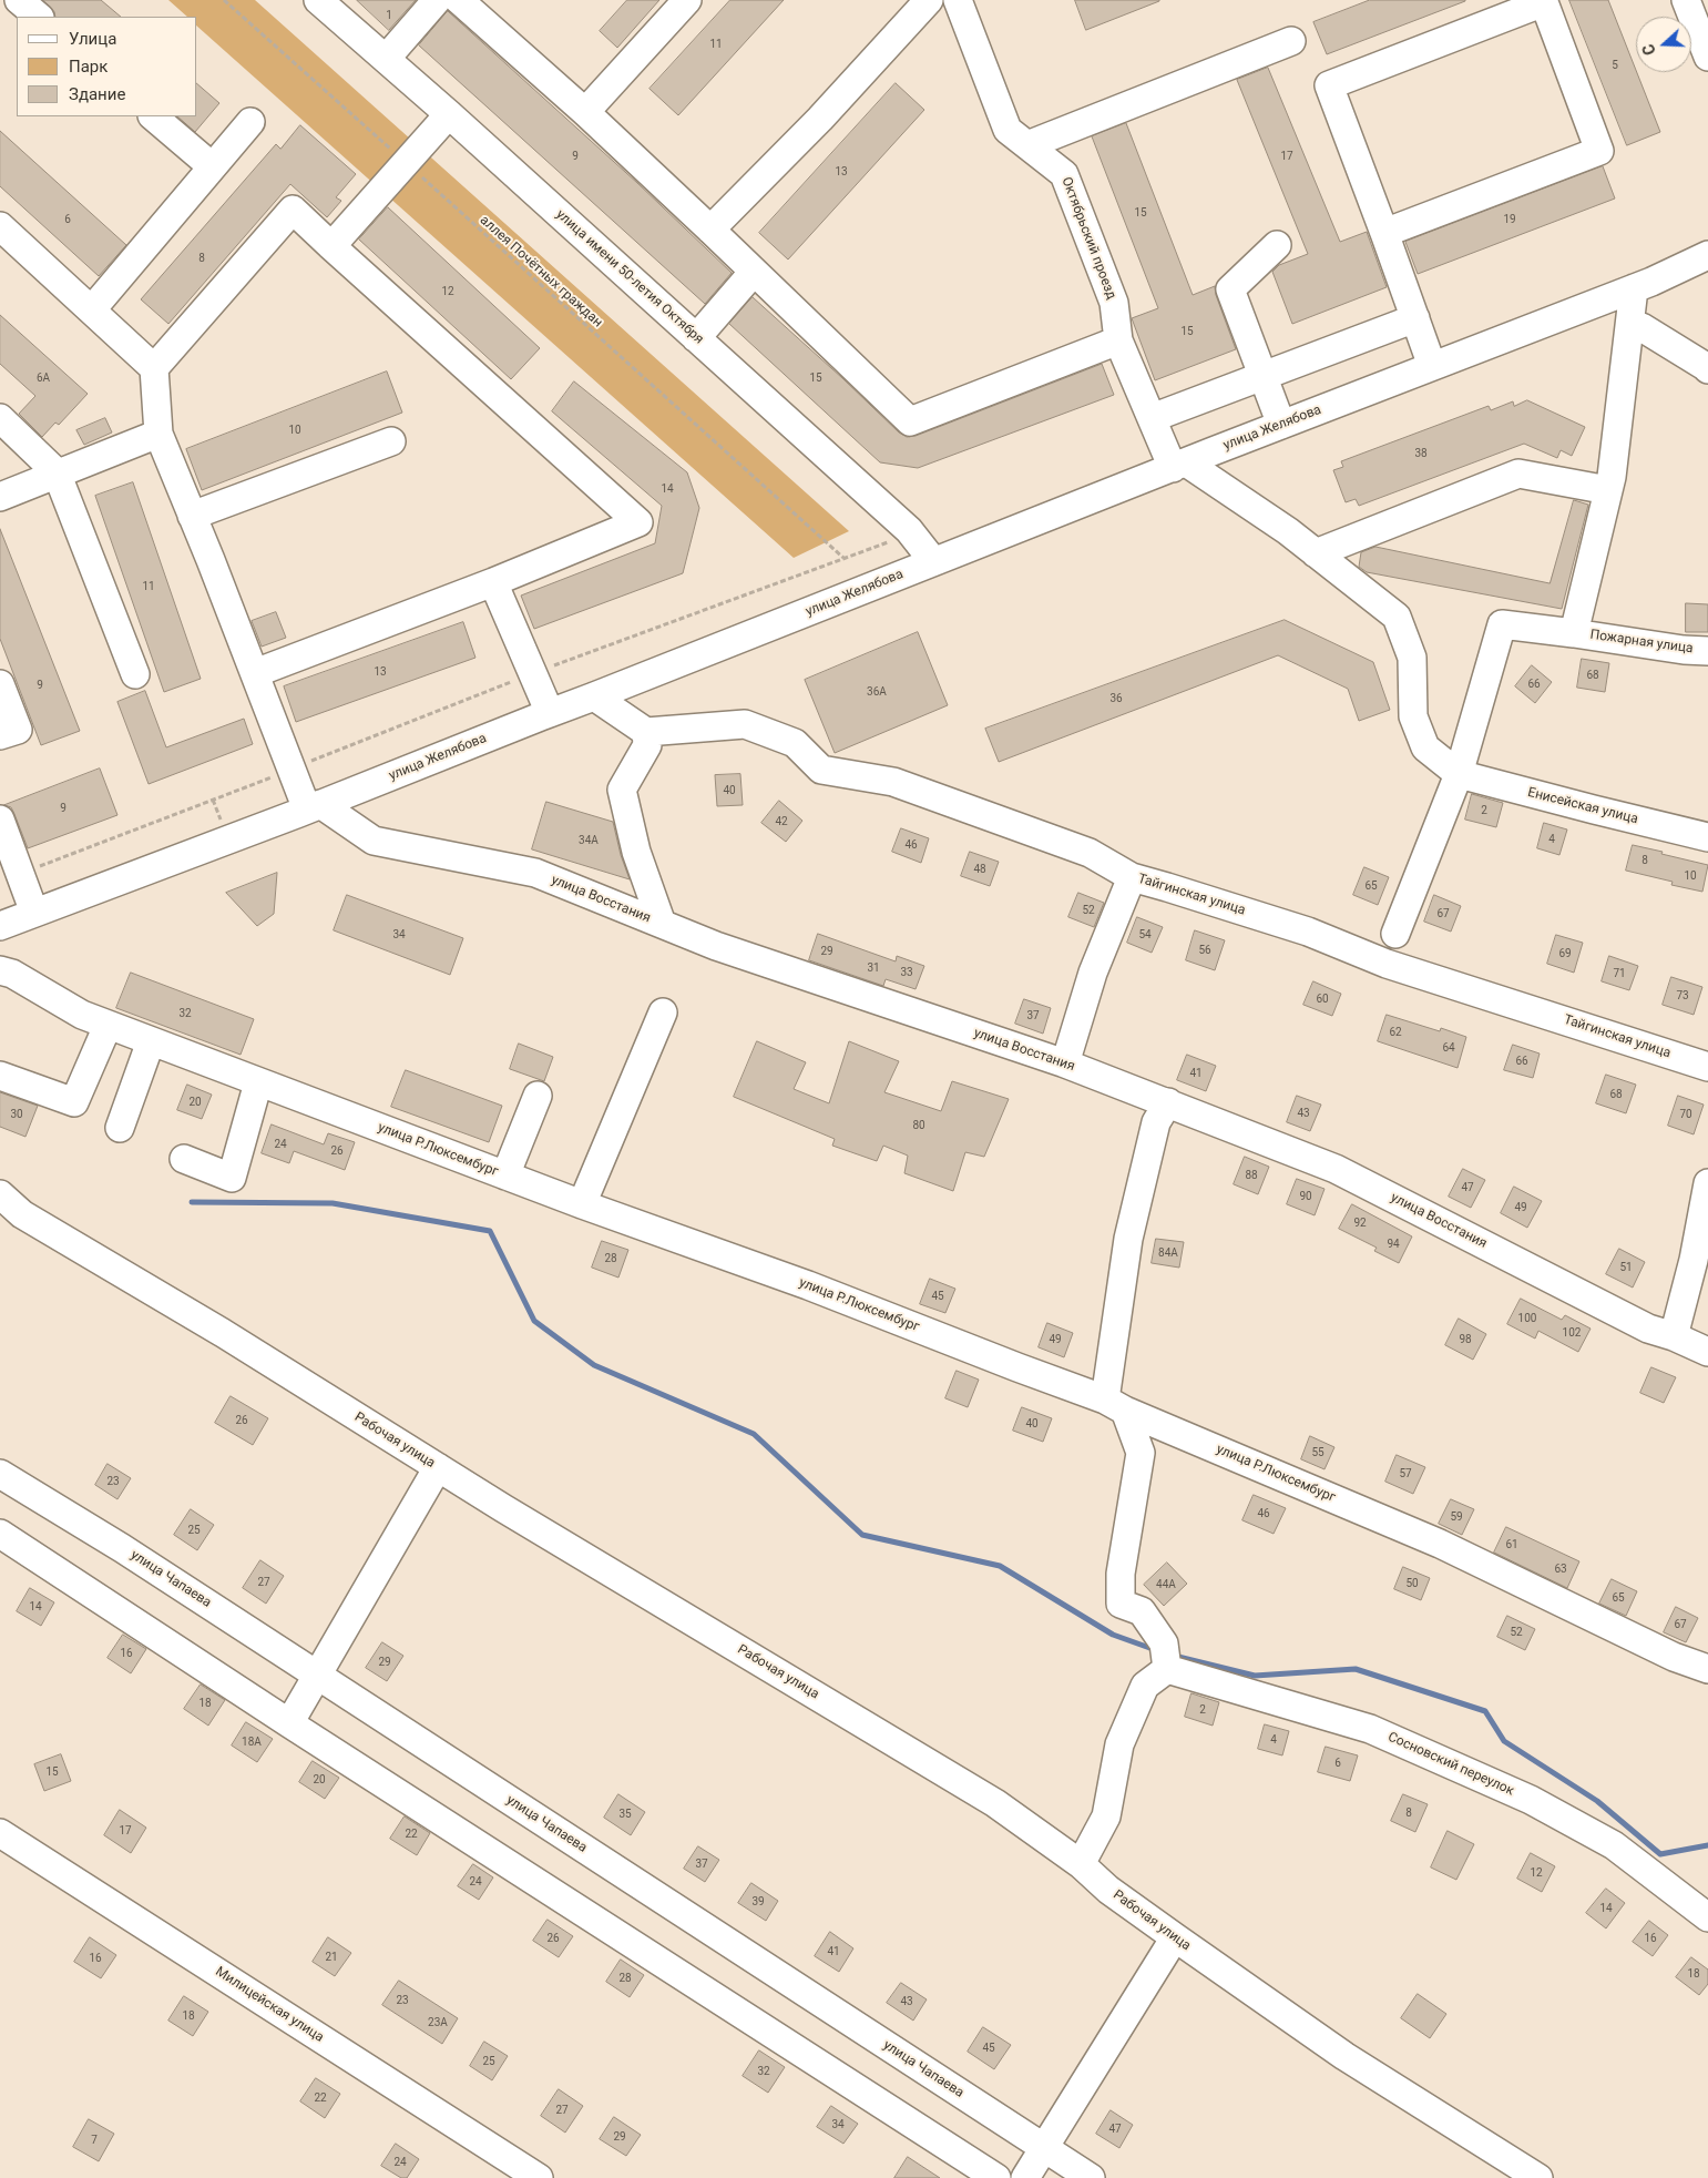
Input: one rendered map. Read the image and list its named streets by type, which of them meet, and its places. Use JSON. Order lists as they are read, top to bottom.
{
  "streets": {
    "street": [
      "Октябрьский проезд",
      "улица имени 50-летия Октября",
      "улица Желябова",
      "Пожарная улица",
      "Енисейская улица",
      "Тайгинская улица",
      "улица Восстания",
      "улица Р.Люксембург",
      "Рабочая улица",
      "улица Чапаева",
      "Сосновский переулок",
      "Милицейская улица"
    ],
    "path": ["аллея Почётных граждан"]
  },
  "crossings": [
    ["Октябрьский проезд", "улица Желябова"],
    ["улица имени 50-летия Октября", "улица Желябова"],
    ["улица Желябова", "улица Восстания"],
    ["Пожарная улица", "Енисейская улица"]
  ],
  "house_numbers": [
    "1",
    "11",
    "5",
    "9",
    "17",
    "13",
    "15",
    "6",
    "19",
    "8",
    "12",
    "15",
    "6А",
    "15",
    "10",
    "38",
    "14",
    "11",
    "13",
    "68",
    "66",
    "9",
    "36А",
    "36",
    "40",
    "9",
    "2",
    "42",
    "4",
    "34А",
    "46",
    "8",
    "48",
    "10",
    "65",
    "52",
    "67",
    "34",
    "54",
    "56",
    "29",
    "69",
    "31",
    "33",
    "71",
    "73",
    "60",
    "32",
    "37",
    "62",
    "64",
    "66",
    "41",
    "68",
    "20",
    "43",
    "30",
    "70",
    "80",
    "24",
    "26",
    "88",
    "47",
    "90",
    "49",
    "92",
    "94",
    "84А",
    "28",
    "51",
    "45",
    "100",
    "102",
    "49",
    "98",
    "26",
    "40",
    "55",
    "57",
    "23",
    "46",
    "59",
    "25",
    "61",
    "63",
    "27",
    "50",
    "44А",
    "65",
    "14",
    "67",
    "52",
    "16",
    "29",
    "18",
    "2",
    "4",
    "18А",
    "6",
    "15",
    "20",
    "8",
    "35",
    "17",
    "22",
    "37",
    "12",
    "24",
    "39",
    "14",
    "26",
    "16",
    "41",
    "21",
    "16",
    "18",
    "28",
    "23",
    "43",
    "18",
    "23А",
    "45",
    "25",
    "32",
    "22",
    "27",
    "34",
    "47",
    "29",
    "7",
    "24"
  ],
  "legend": ["Улица", "Парк", "Здание"],
  "north": "left"
}
